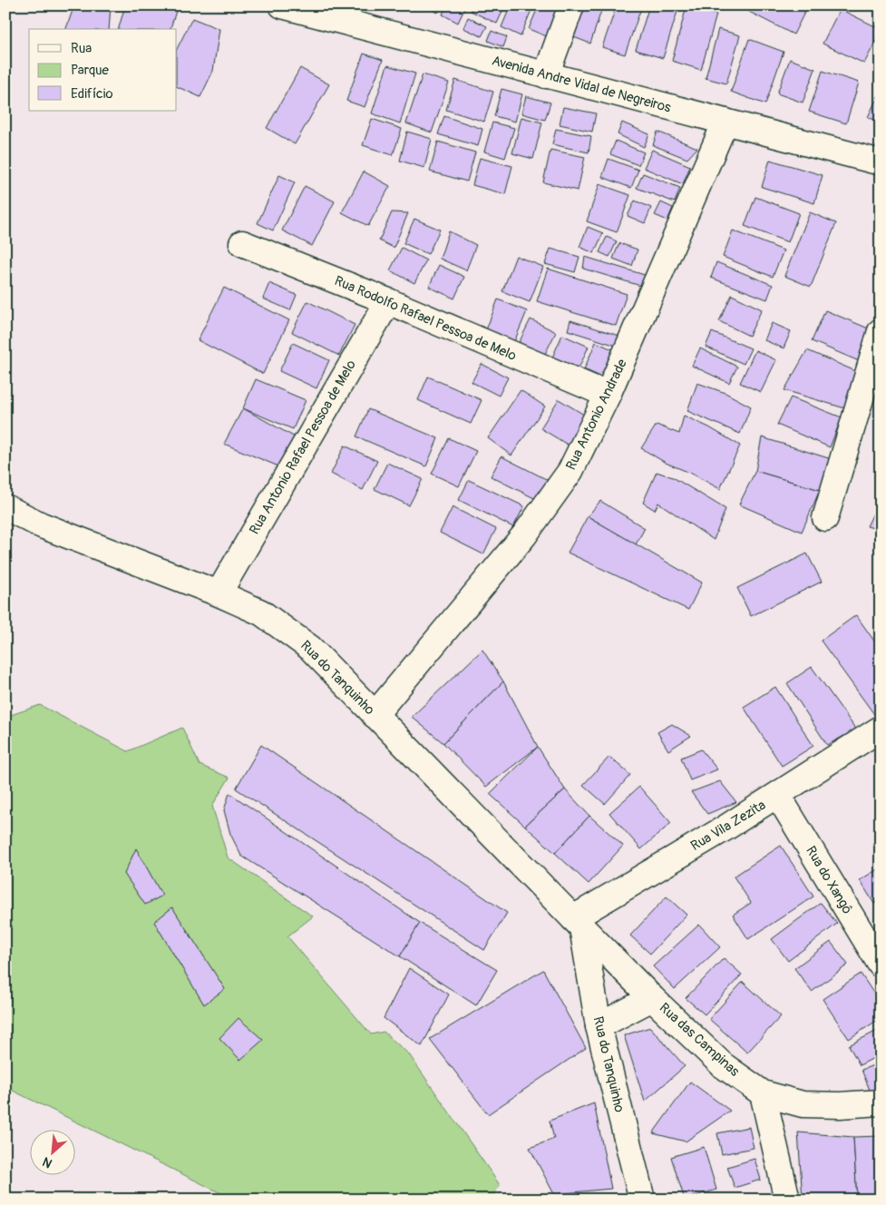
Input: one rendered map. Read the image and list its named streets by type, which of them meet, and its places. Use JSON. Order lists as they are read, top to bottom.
{
  "streets": {
    "street": [
      "Avenida Andre Vidal de Negreiros",
      "Rua Rodolfo Rafael Pessoa de Melo",
      "Rua Antonio Andrade",
      "Rua Antonio Rafael Pessoa de Melo",
      "Rua do Tanquinho",
      "Rua Vila Zezita",
      "Rua do Xangô",
      "Rua das Campinas"
    ]
  },
  "crossings": [
    ["Avenida Andre Vidal de Negreiros", "Rua Antonio Andrade"],
    ["Rua Rodolfo Rafael Pessoa de Melo", "Rua Antonio Andrade"],
    ["Rua Rodolfo Rafael Pessoa de Melo", "Rua Antonio Rafael Pessoa de Melo"],
    ["Rua Antonio Andrade", "Rua do Tanquinho"],
    ["Rua Antonio Rafael Pessoa de Melo", "Rua do Tanquinho"],
    ["Rua do Tanquinho", "Rua Vila Zezita"],
    ["Rua do Tanquinho", "Rua das Campinas"],
    ["Rua Vila Zezita", "Rua do Xangô"],
    ["Rua Vila Zezita", "Rua das Campinas"]
  ],
  "legend": ["Rua", "Parque", "Edifício"],
  "north": "bottom left"
}
